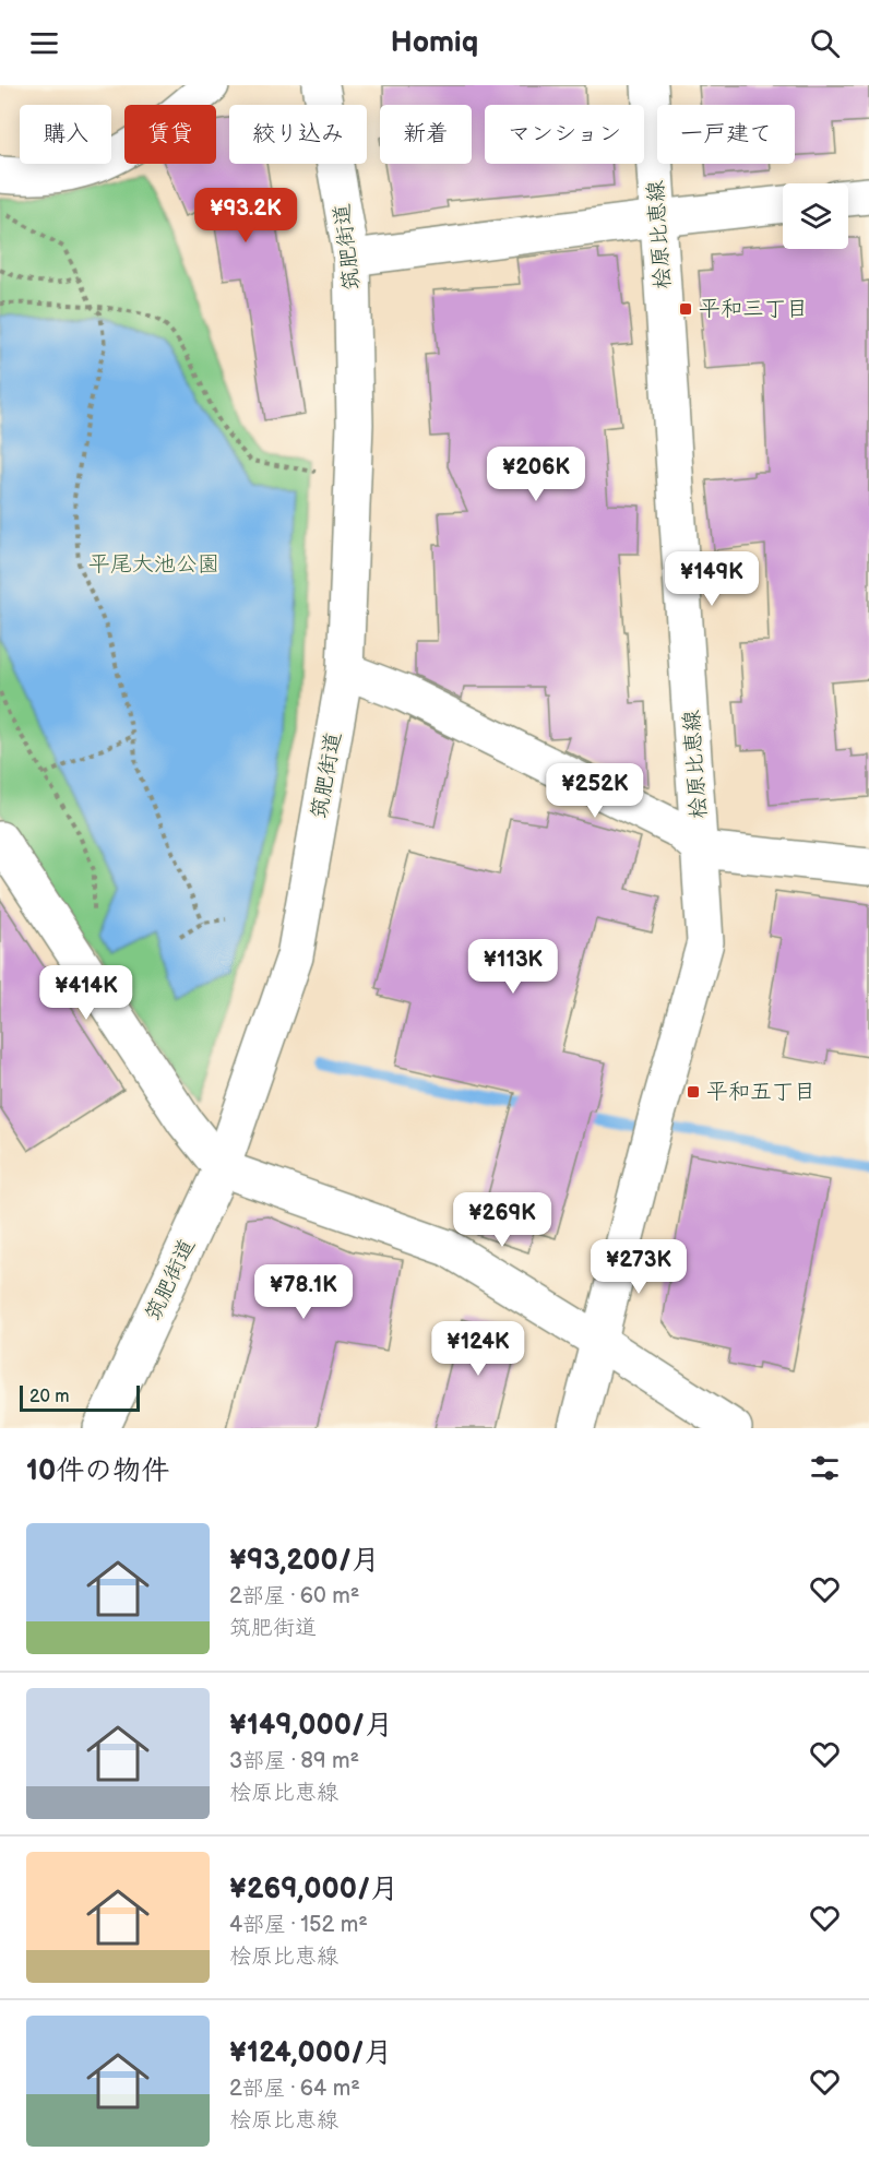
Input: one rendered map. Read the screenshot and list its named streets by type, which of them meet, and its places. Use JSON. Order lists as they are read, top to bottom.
{
  "streets": {
    "street": ["桧原比恵線", "筑肥街道"]
  },
  "parks": ["平尾大池公園"],
  "places": {
    "transit": ["平和三丁目", "平和五丁目"]
  },
  "scale_bar": "20 m",
  "page": {
    "header": "Homiq",
    "chip": [
      "購入",
      "賃貸",
      "絞り込み",
      "新着",
      "マンション",
      "一戸建て"
    ],
    "price": [
      "¥93.2K",
      "¥206K",
      "¥149K",
      "¥252K",
      "¥113K",
      "¥414K",
      "¥269K",
      "¥273K",
      "¥78.1K",
      "¥124K"
    ],
    "scale": "20 m",
    "heading": "10件の物件",
    "list": [
      {
        "name": "¥93,200/月",
        "note": "2部屋 · 60 m² · 筑肥街道"
      },
      {
        "name": "¥149,000/月",
        "note": "3部屋 · 89 m² · 桧原比恵線"
      },
      {
        "name": "¥269,000/月",
        "note": "4部屋 · 152 m² · 桧原比恵線"
      },
      {
        "name": "¥124,000/月",
        "note": "2部屋 · 64 m² · 桧原比恵線"
      }
    ]
  }
}
